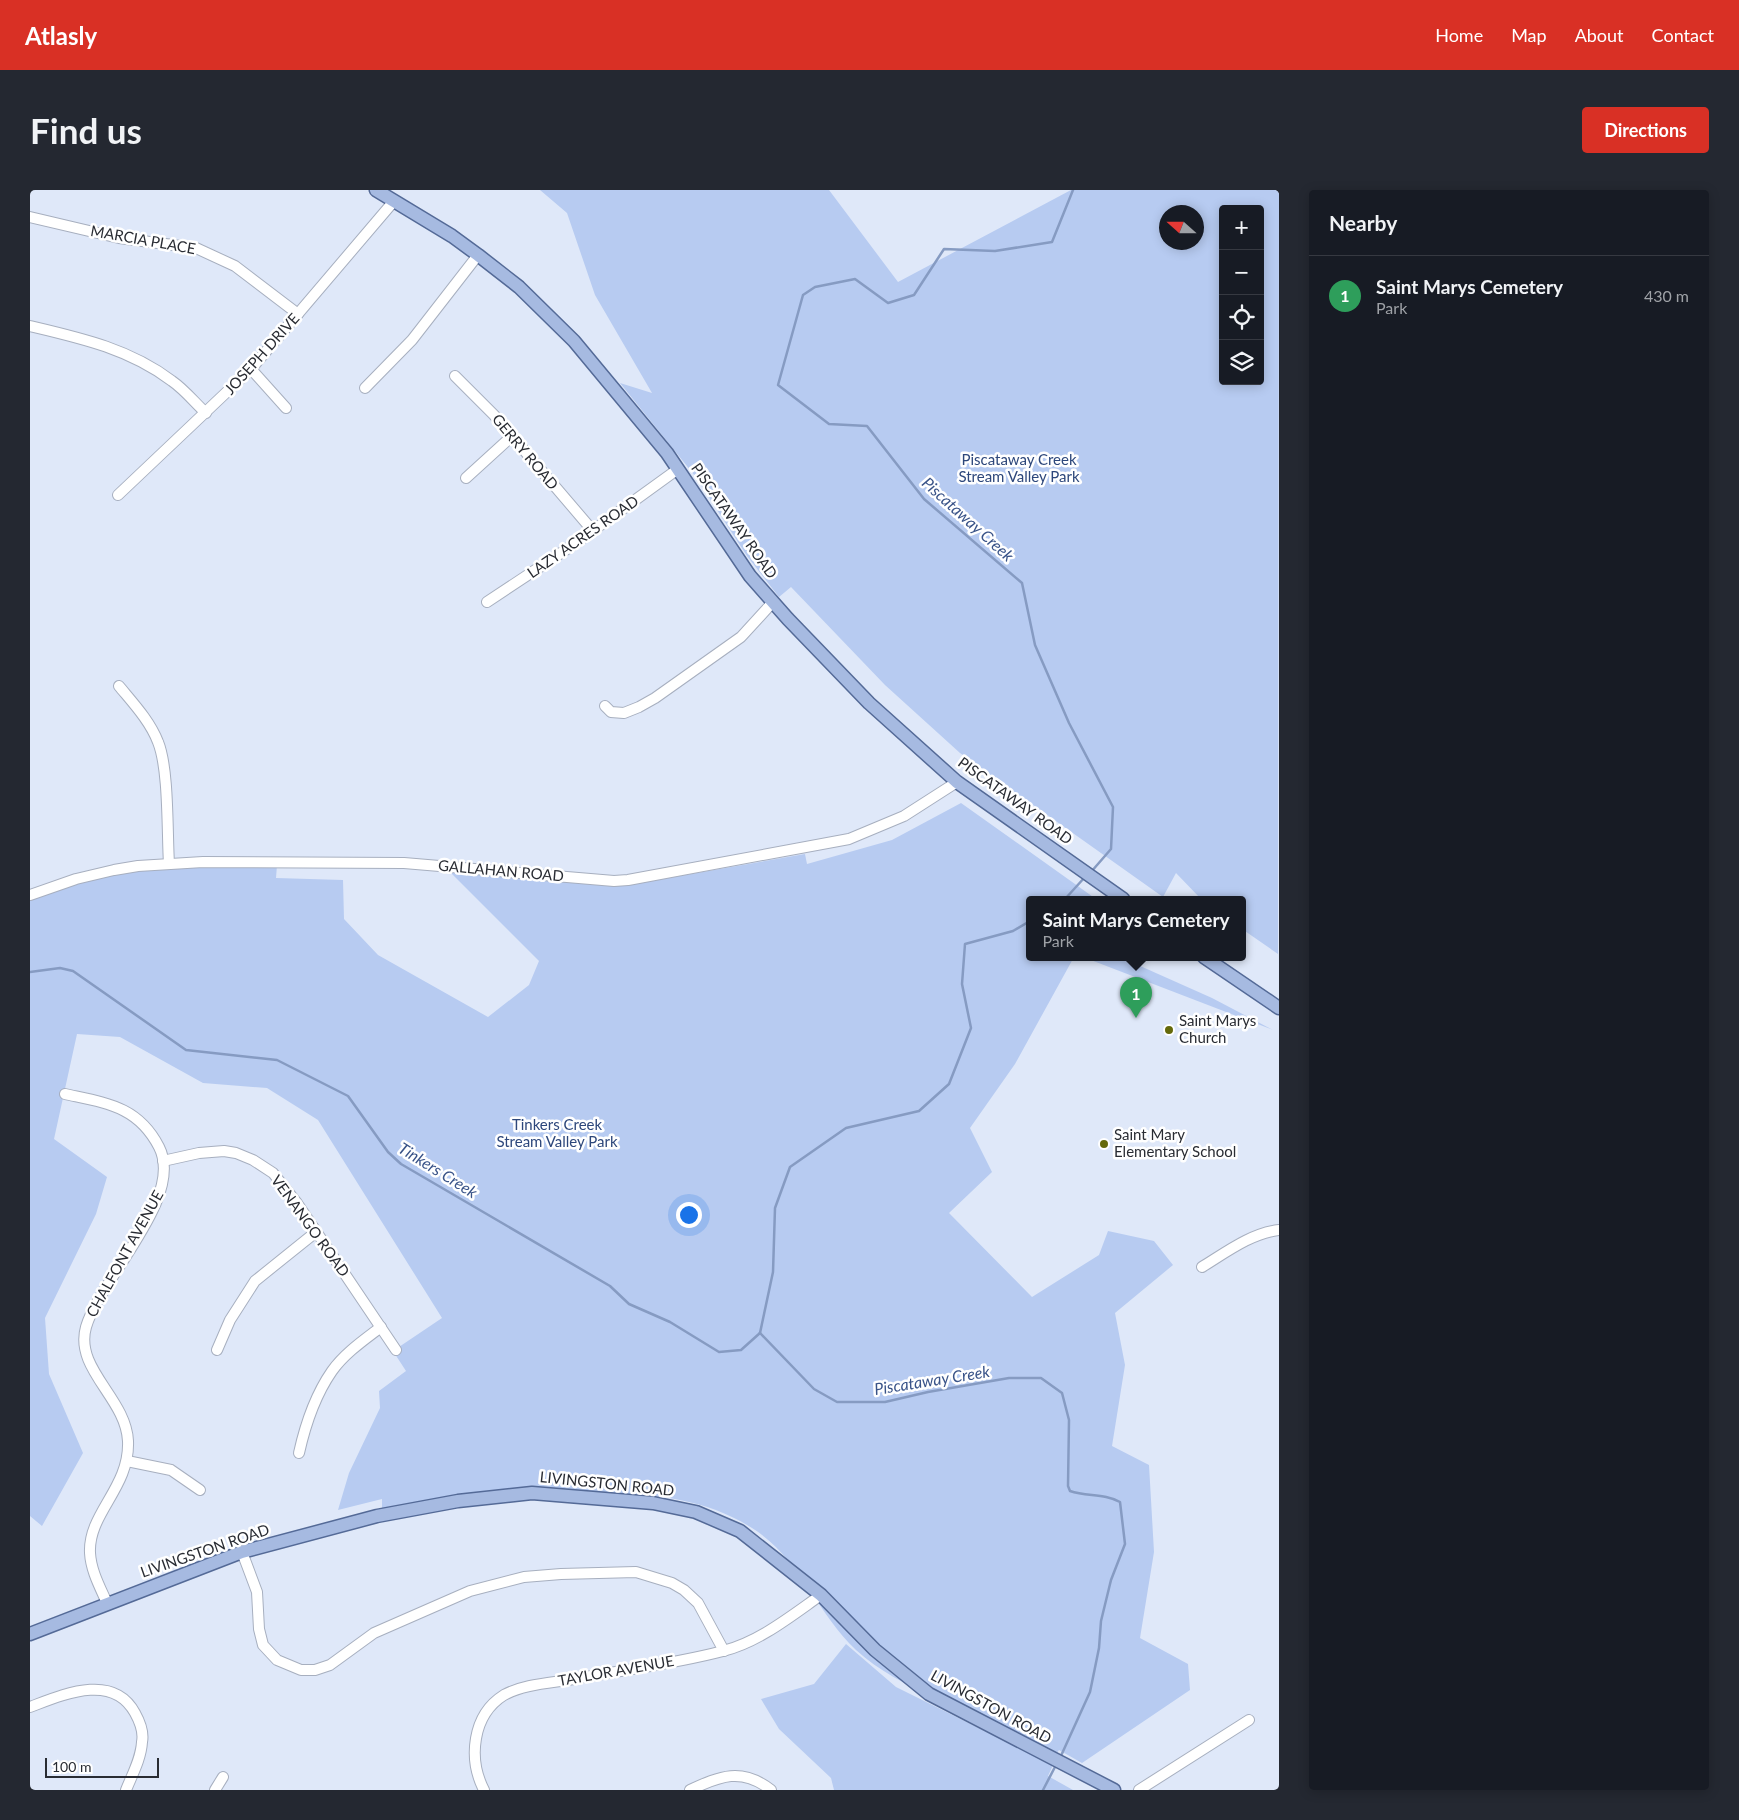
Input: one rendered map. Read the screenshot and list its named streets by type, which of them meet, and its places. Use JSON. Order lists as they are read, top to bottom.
{
  "streets": {
    "main road": ["PISCATAWAY ROAD", "LIVINGSTON ROAD"],
    "street": [
      "MARCIA PLACE",
      "JOSEPH DRIVE",
      "GERRY ROAD",
      "LAZY ACRES ROAD",
      "GALLAHAN ROAD",
      "VENANGO ROAD",
      "CHALFONT AVENUE",
      "TAYLOR AVENUE"
    ]
  },
  "crossings": [
    ["MARCIA PLACE", "JOSEPH DRIVE"],
    ["JOSEPH DRIVE", "PISCATAWAY ROAD"],
    ["GERRY ROAD", "LAZY ACRES ROAD"],
    ["PISCATAWAY ROAD", "LAZY ACRES ROAD"],
    ["PISCATAWAY ROAD", "GALLAHAN ROAD"],
    ["VENANGO ROAD", "CHALFONT AVENUE"],
    ["CHALFONT AVENUE", "LIVINGSTON ROAD"],
    ["LIVINGSTON ROAD", "TAYLOR AVENUE"]
  ],
  "water": ["Piscataway Creek", "Tinkers Creek"],
  "parks": ["Piscataway Creek Stream Valley Park", "Tinkers Creek Stream Valley Park"],
  "places": ["Saint Marys Church", "Saint Mary Elementary School"],
  "scale_bar": "100 m",
  "north": "left",
  "page": {
    "header": "Atlasly",
    "nav": [
      "Home",
      "Map",
      "About",
      "Contact"
    ],
    "buttons": "Directions",
    "title": "Find us",
    "heading": "Nearby",
    "map_buttons": ["+", "−"],
    "list": [
      {
        "mark": "1",
        "name": "Saint Marys Cemetery",
        "note": "Park",
        "value": "430 m"
      }
    ],
    "popup": ["Saint Marys Cemetery", "Park"],
    "pins": "1",
    "scale": "100 m"
  }
}
